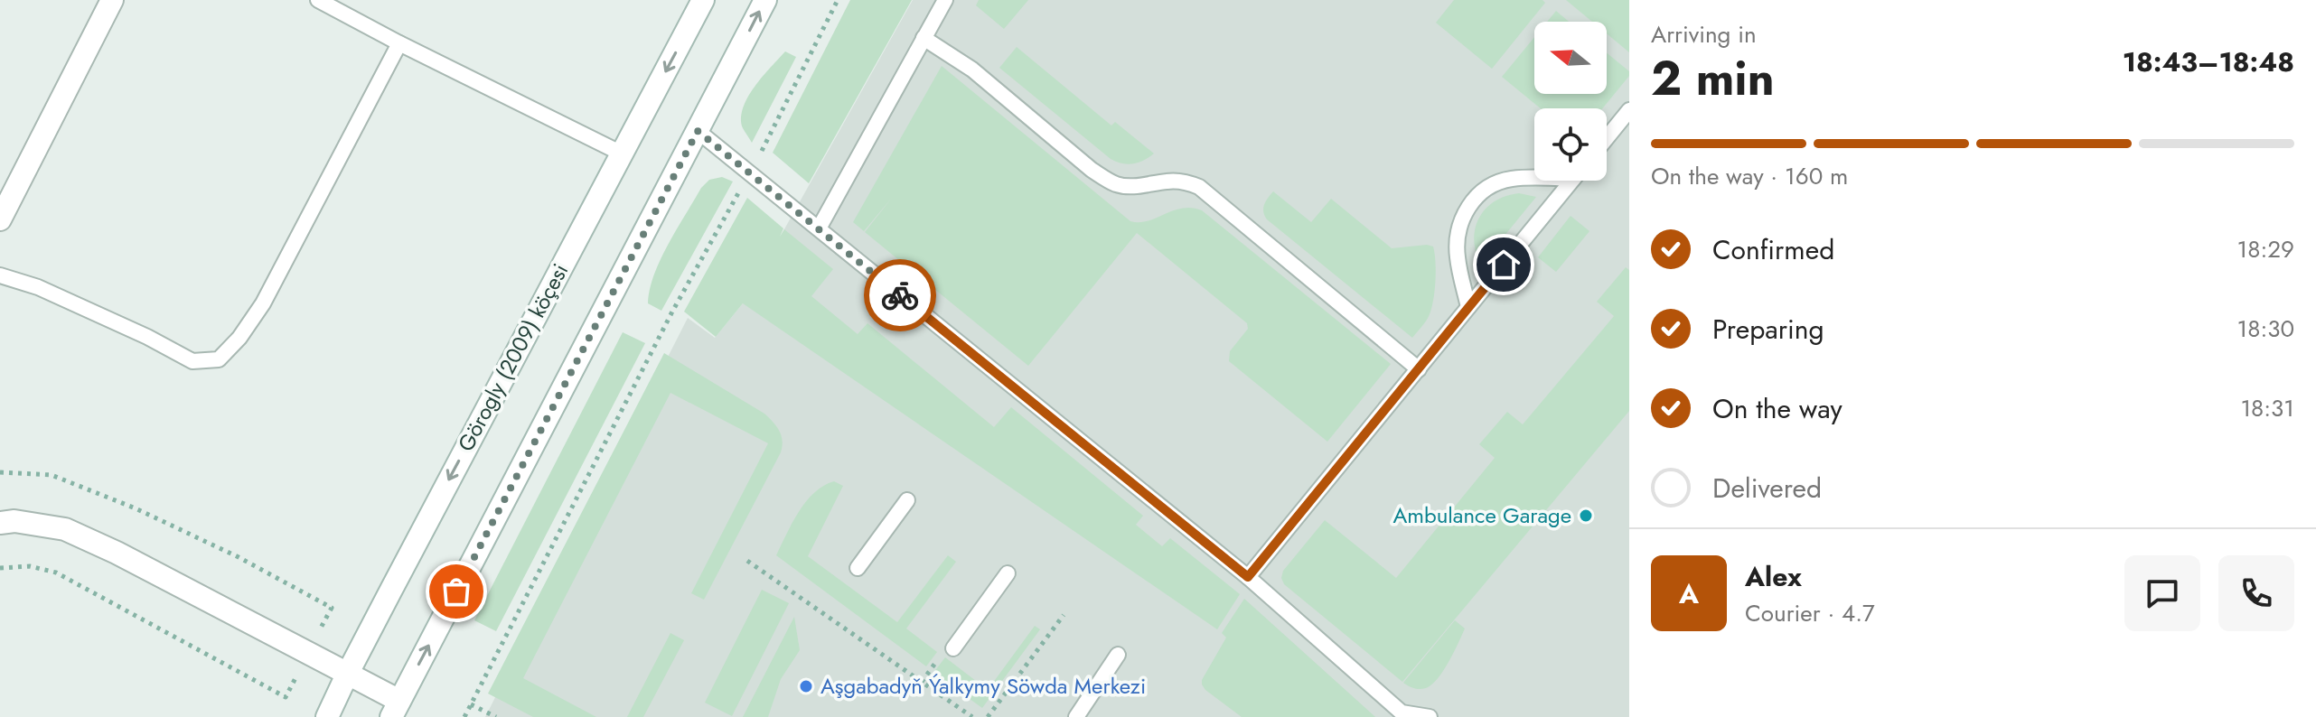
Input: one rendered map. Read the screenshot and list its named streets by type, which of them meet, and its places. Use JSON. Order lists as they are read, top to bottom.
{
  "streets": {
    "main road": ["Görogly (2009) köçesi"]
  },
  "places": ["Ambulance Garage", "Aşgabadyň Ýalkymy Söwda Merkezi"],
  "north": "left",
  "page": {
    "heading": ["2 min", "Arriving in", "18:43–18:48"],
    "panel": ["Alex", "Courier · 4.7"],
    "bar": "On the way · 160 m",
    "list": [
      ["Confirmed", "18:29"],
      ["Preparing", "18:30"],
      ["On the way", "18:31"],
      "Delivered"
    ],
    "round": "A"
  }
}
